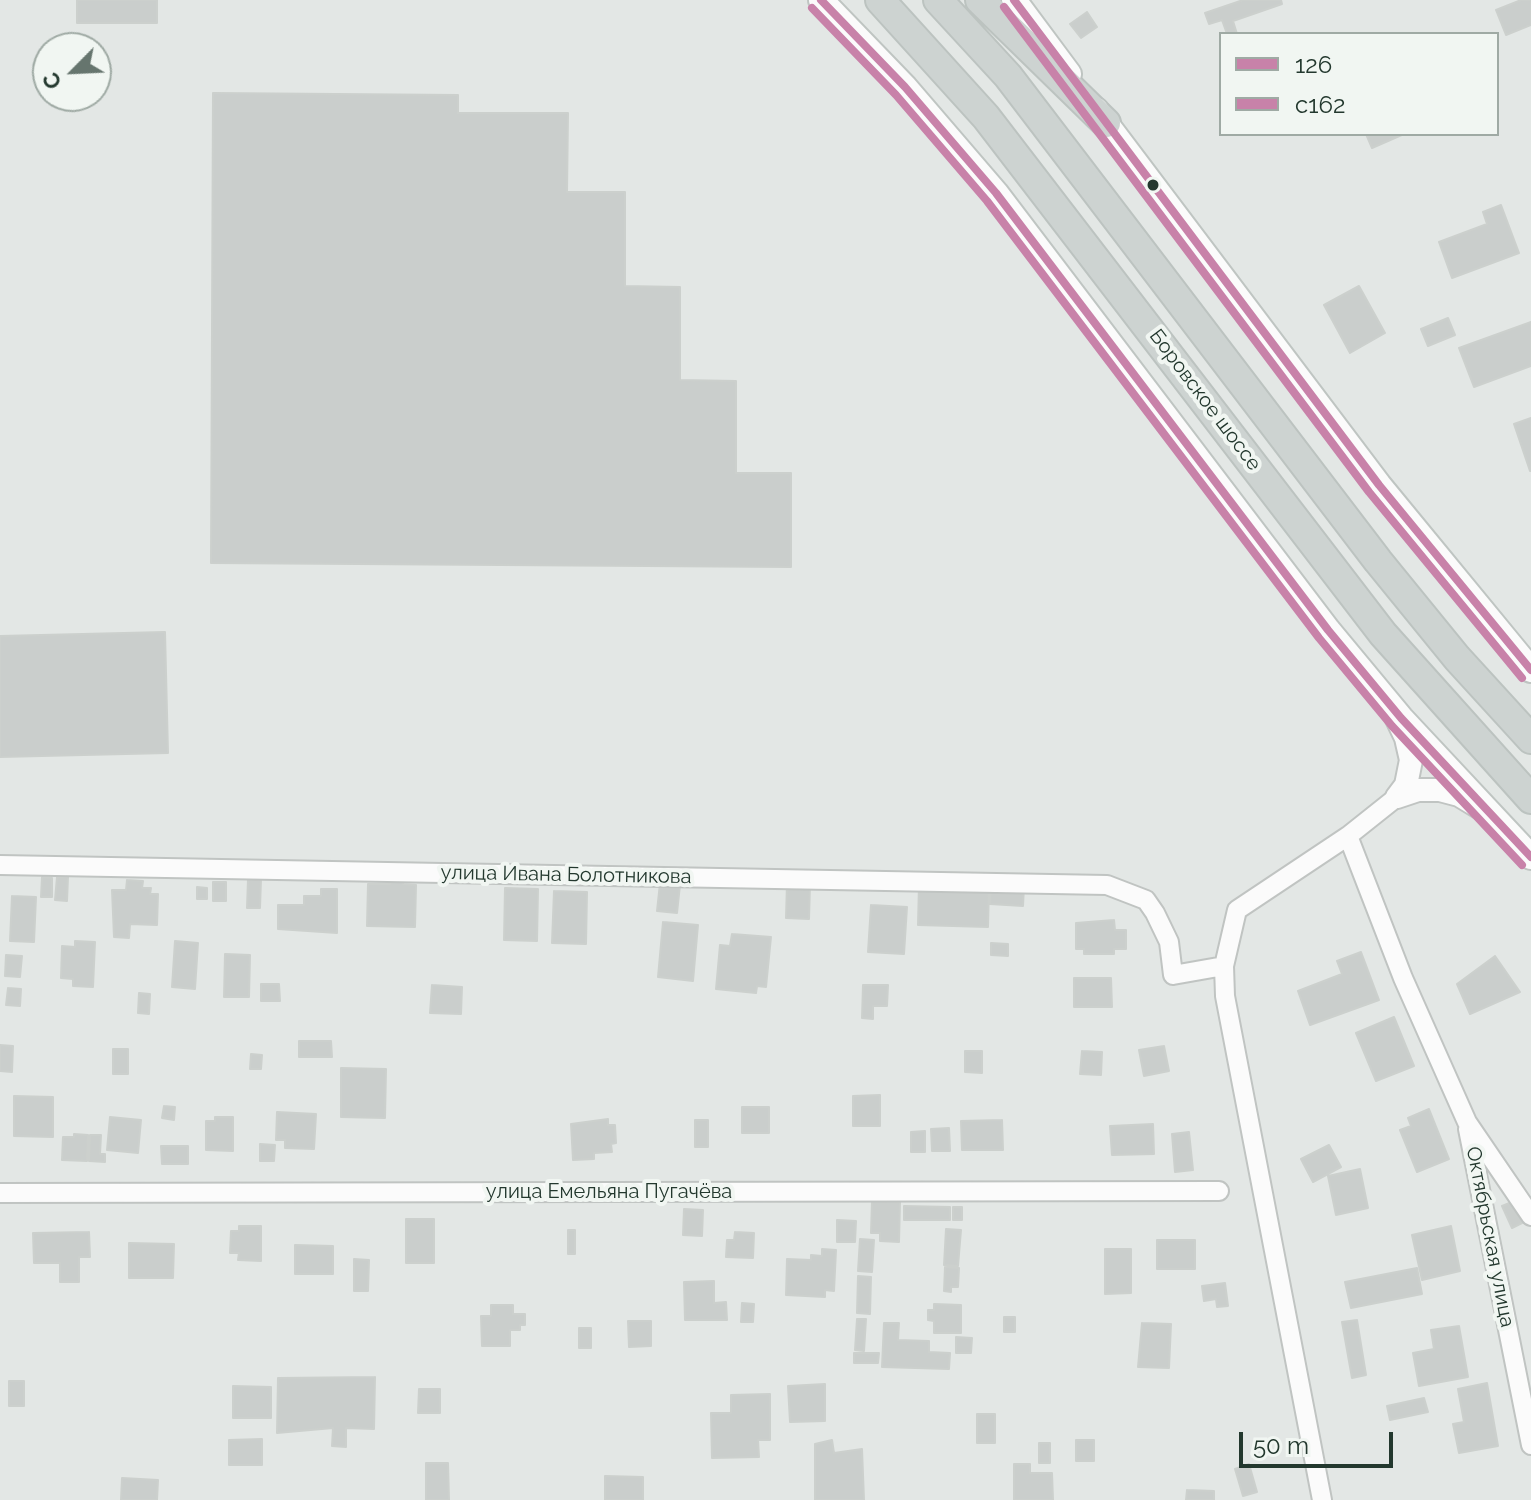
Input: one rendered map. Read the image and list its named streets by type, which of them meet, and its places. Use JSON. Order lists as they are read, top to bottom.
{
  "streets": {
    "main road": ["Боровское шоссе"],
    "street": ["улица Ивана Болотникова", "улица Емельяна Пугачёва", "Октябрьская улица"]
  },
  "lines": ["transit line 126", "transit line с162"],
  "legend": ["126", "с162"],
  "scale_bar": "50 m",
  "north": "bottom left"
}
